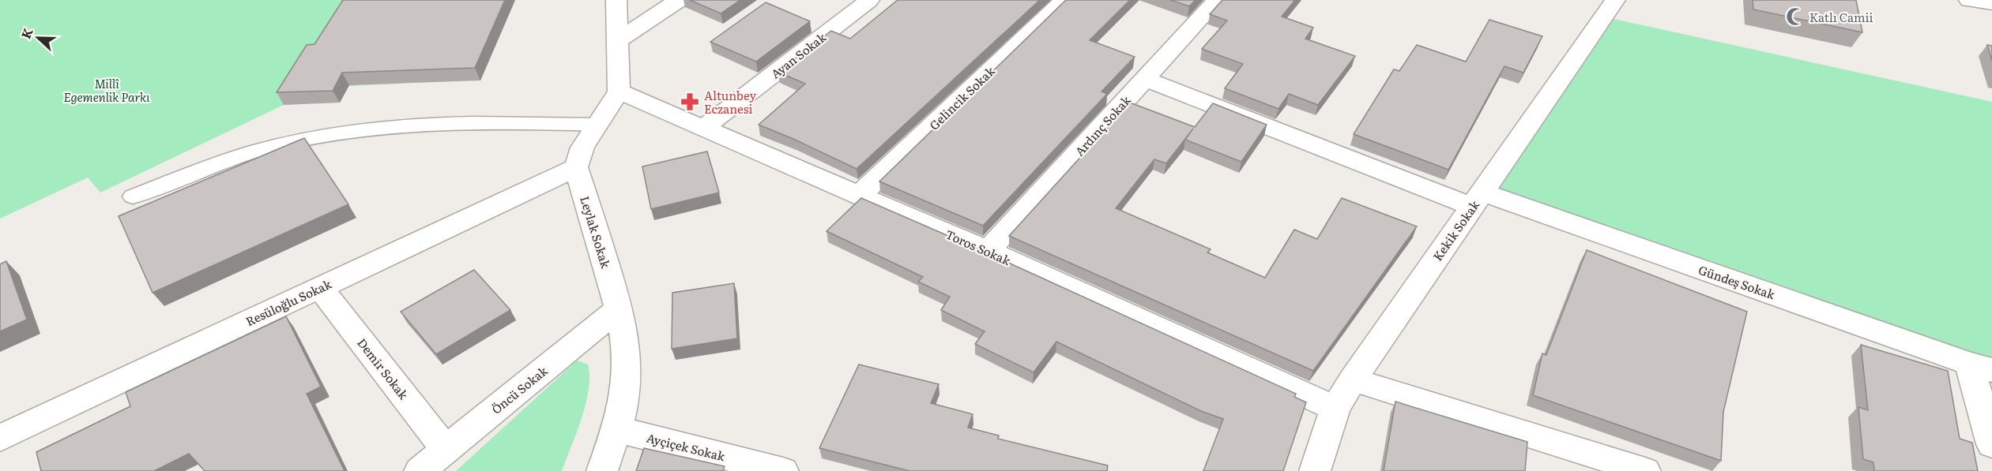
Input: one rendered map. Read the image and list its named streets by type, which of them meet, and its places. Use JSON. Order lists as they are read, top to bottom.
{
  "streets": {
    "street": [
      "Ayan Sokak",
      "Gelincik Sokak",
      "Ardınç Sokak",
      "Kekik Sokak",
      "Leylak Sokak",
      "Toros Sokak",
      "Gündeş Sokak",
      "Resüloğlu Sokak",
      "Demir Sokak",
      "Öncü Sokak",
      "Ayçiçek Sokak"
    ]
  },
  "crossings": [
    ["Ayan Sokak", "Toros Sokak"],
    ["Gelincik Sokak", "Toros Sokak"],
    ["Ardınç Sokak", "Toros Sokak"],
    ["Ardınç Sokak", "Gündeş Sokak"],
    ["Kekik Sokak", "Toros Sokak"],
    ["Kekik Sokak", "Gündeş Sokak"],
    ["Leylak Sokak", "Resüloğlu Sokak"],
    ["Leylak Sokak", "Öncü Sokak"],
    ["Leylak Sokak", "Ayçiçek Sokak"],
    ["Resüloğlu Sokak", "Demir Sokak"],
    ["Demir Sokak", "Öncü Sokak"]
  ],
  "parks": ["Millî Egemenlik Parkı"],
  "places": {
    "mosque": ["Katlı Camii"],
    "pharmacy": ["Altunbey Eczanesi"]
  },
  "north": "left"
}
